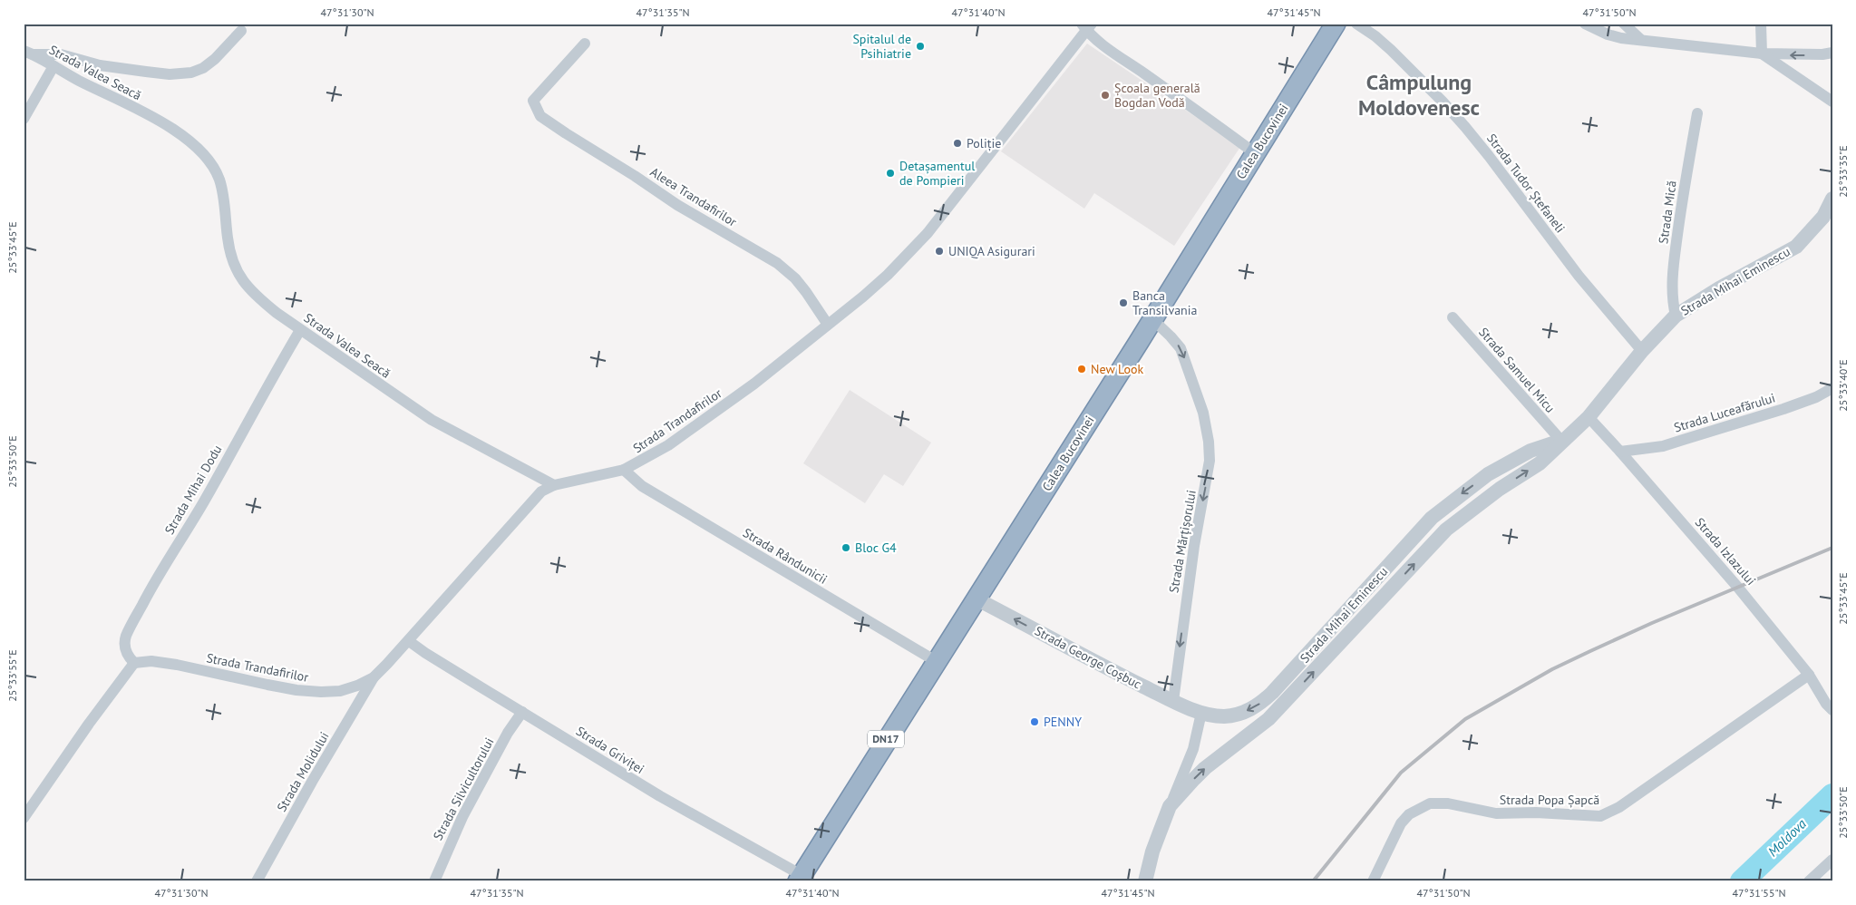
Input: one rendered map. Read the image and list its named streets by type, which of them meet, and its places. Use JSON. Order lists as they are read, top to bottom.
{
  "streets": {
    "highway": ["Calea Bucovinei", "DN17"],
    "street": [
      "Strada Valea Seacă",
      "Strada Tudor Ștefaneli",
      "Aleea Trandafirilor",
      "Strada Mică",
      "Strada Mihai Eminescu",
      "Strada Samuel Micu",
      "Strada Luceafărului",
      "Strada Trandafirilor",
      "Strada Mihai Dodu",
      "Strada Mărțișorului",
      "Strada Izlazului",
      "Strada Rândunicii",
      "Strada George Coșbuc",
      "Strada Griviței",
      "Strada Molidului",
      "Strada Silvicultorului",
      "Strada Popa Șapcă"
    ]
  },
  "crossings": [
    ["Strada Valea Seacă", "Strada Trandafirilor"],
    ["Strada Valea Seacă", "Strada Mihai Dodu"],
    ["Calea Bucovinei", "Strada Mărțișorului"],
    ["Calea Bucovinei", "Strada Rândunicii"],
    ["Calea Bucovinei", "Strada George Coșbuc"],
    ["Calea Bucovinei", "Strada Griviței"],
    ["Strada Tudor Ștefaneli", "Strada Mihai Eminescu"],
    ["Aleea Trandafirilor", "Strada Trandafirilor"],
    ["Strada Mică", "Strada Mihai Eminescu"],
    ["Strada Mihai Eminescu", "Strada Samuel Micu"],
    ["Strada Mihai Eminescu", "Strada Izlazului"],
    ["Strada Mihai Eminescu", "Strada George Coșbuc"],
    ["Strada Luceafărului", "Strada Izlazului"],
    ["Strada Trandafirilor", "Strada Mihai Dodu"],
    ["Strada Trandafirilor", "Strada Rândunicii"],
    ["Strada Trandafirilor", "Strada Griviței"],
    ["Strada Trandafirilor", "Strada Molidului"],
    ["Strada Mărțișorului", "Strada George Coșbuc"],
    ["Strada Izlazului", "Strada Popa Șapcă"],
    ["Strada Griviței", "Strada Silvicultorului"]
  ],
  "one_way": ["Strada Mărțișorului", "Strada George Coșbuc"],
  "districts": ["Câmpulung Moldovenesc"],
  "water": ["Moldova"],
  "places": [
    "Spitalul de Psihiatrie",
    "Școala generală Bogdan Vodă",
    "Poliție",
    "Detașamentul de Pompieri",
    "UNIQA Asigurari",
    "Banca Transilvania",
    "New Look",
    "Bloc G4",
    "PENNY"
  ],
  "coordinates": [
    "47°31'30\"N",
    "47°31'35\"N",
    "47°31'40\"N",
    "47°31'45\"N",
    "47°31'50\"N",
    "25°33'35\"E",
    "25°33'45\"E",
    "25°33'40\"E",
    "25°33'50\"E",
    "25°33'55\"E",
    "47°31'55\"N"
  ]
}
